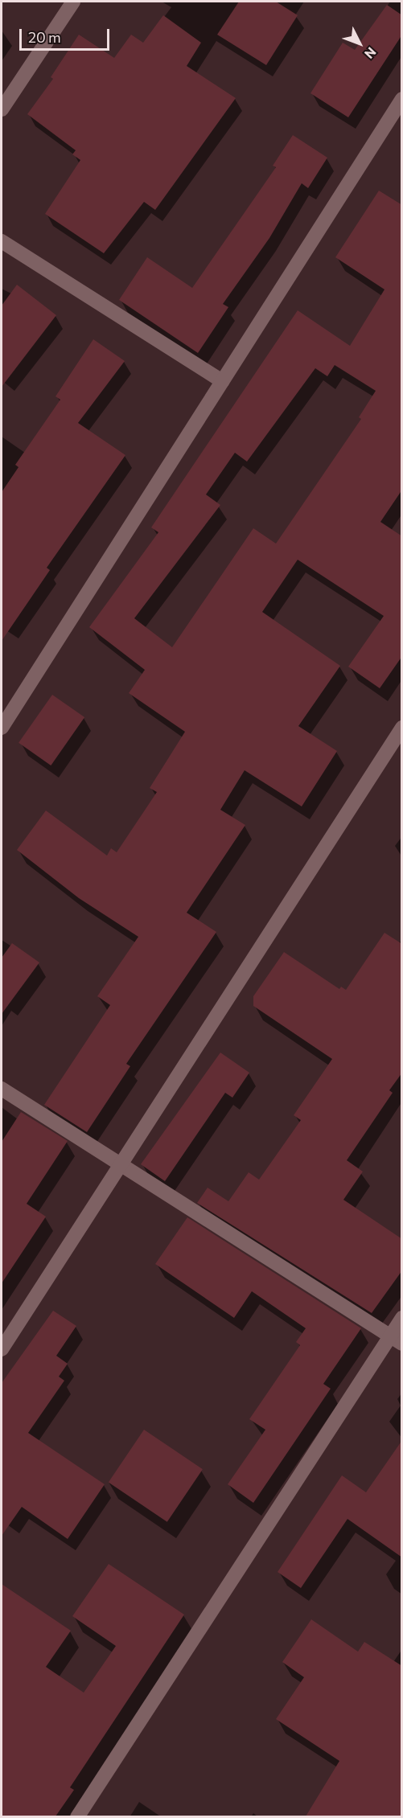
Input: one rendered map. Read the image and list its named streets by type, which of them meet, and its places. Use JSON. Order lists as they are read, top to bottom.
{
  "scale_bar": "20 m",
  "north": "bottom right"
}
